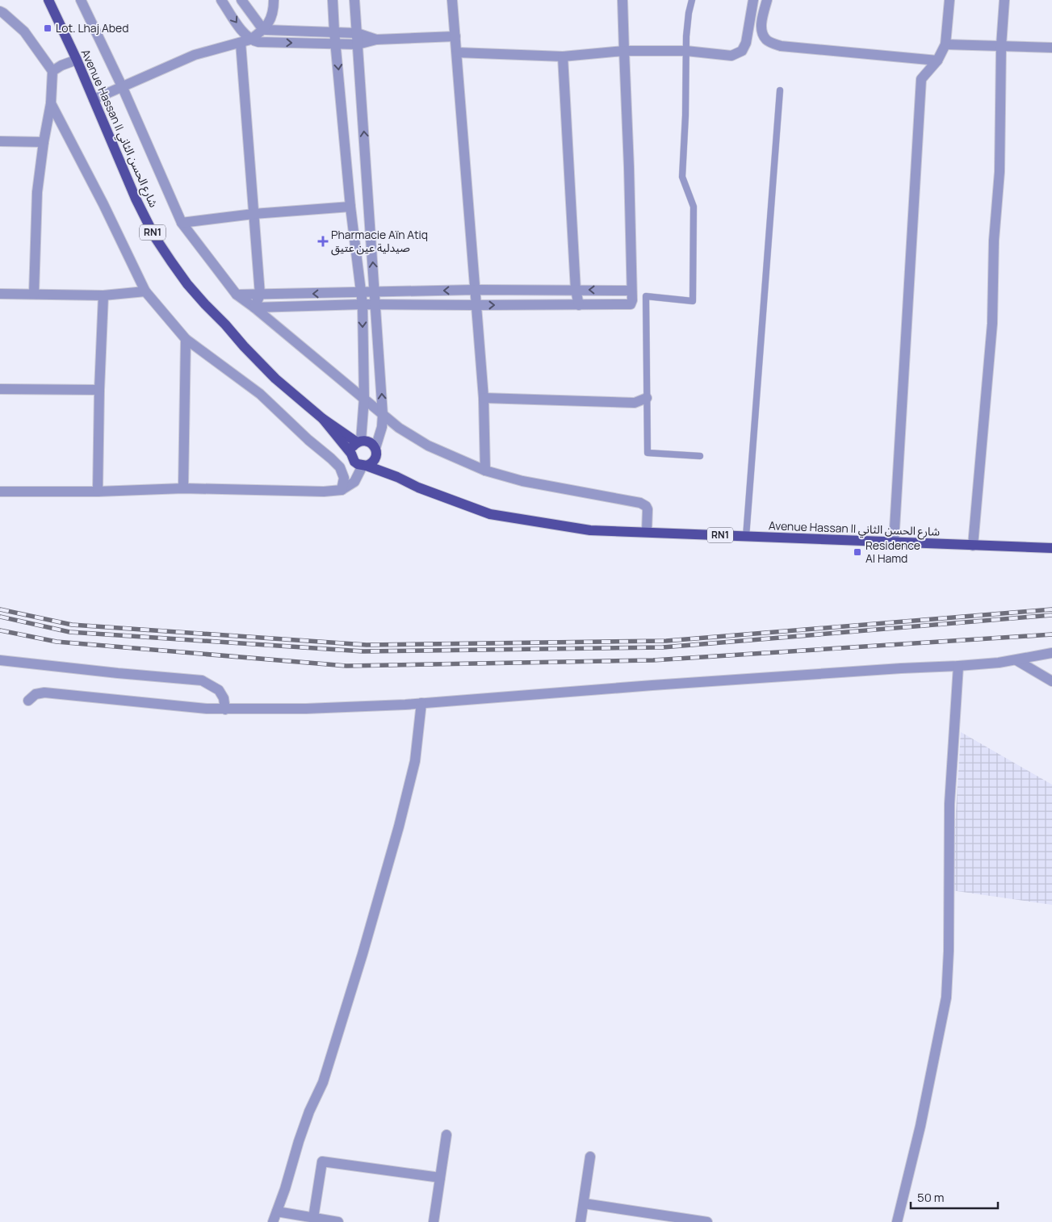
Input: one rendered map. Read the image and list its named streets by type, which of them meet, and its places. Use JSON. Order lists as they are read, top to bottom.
{
  "streets": {
    "main road": ["Avenue Hassan II شارع الحسن الثاني", "RN1"]
  },
  "places": {
    "transit": ["Lot. Lhaj Abed", "Residence Al Hamd"],
    "health": ["Pharmacie Aïn Atiq صيدلية عين عتيق"]
  },
  "scale_bar": "50 m"
}
